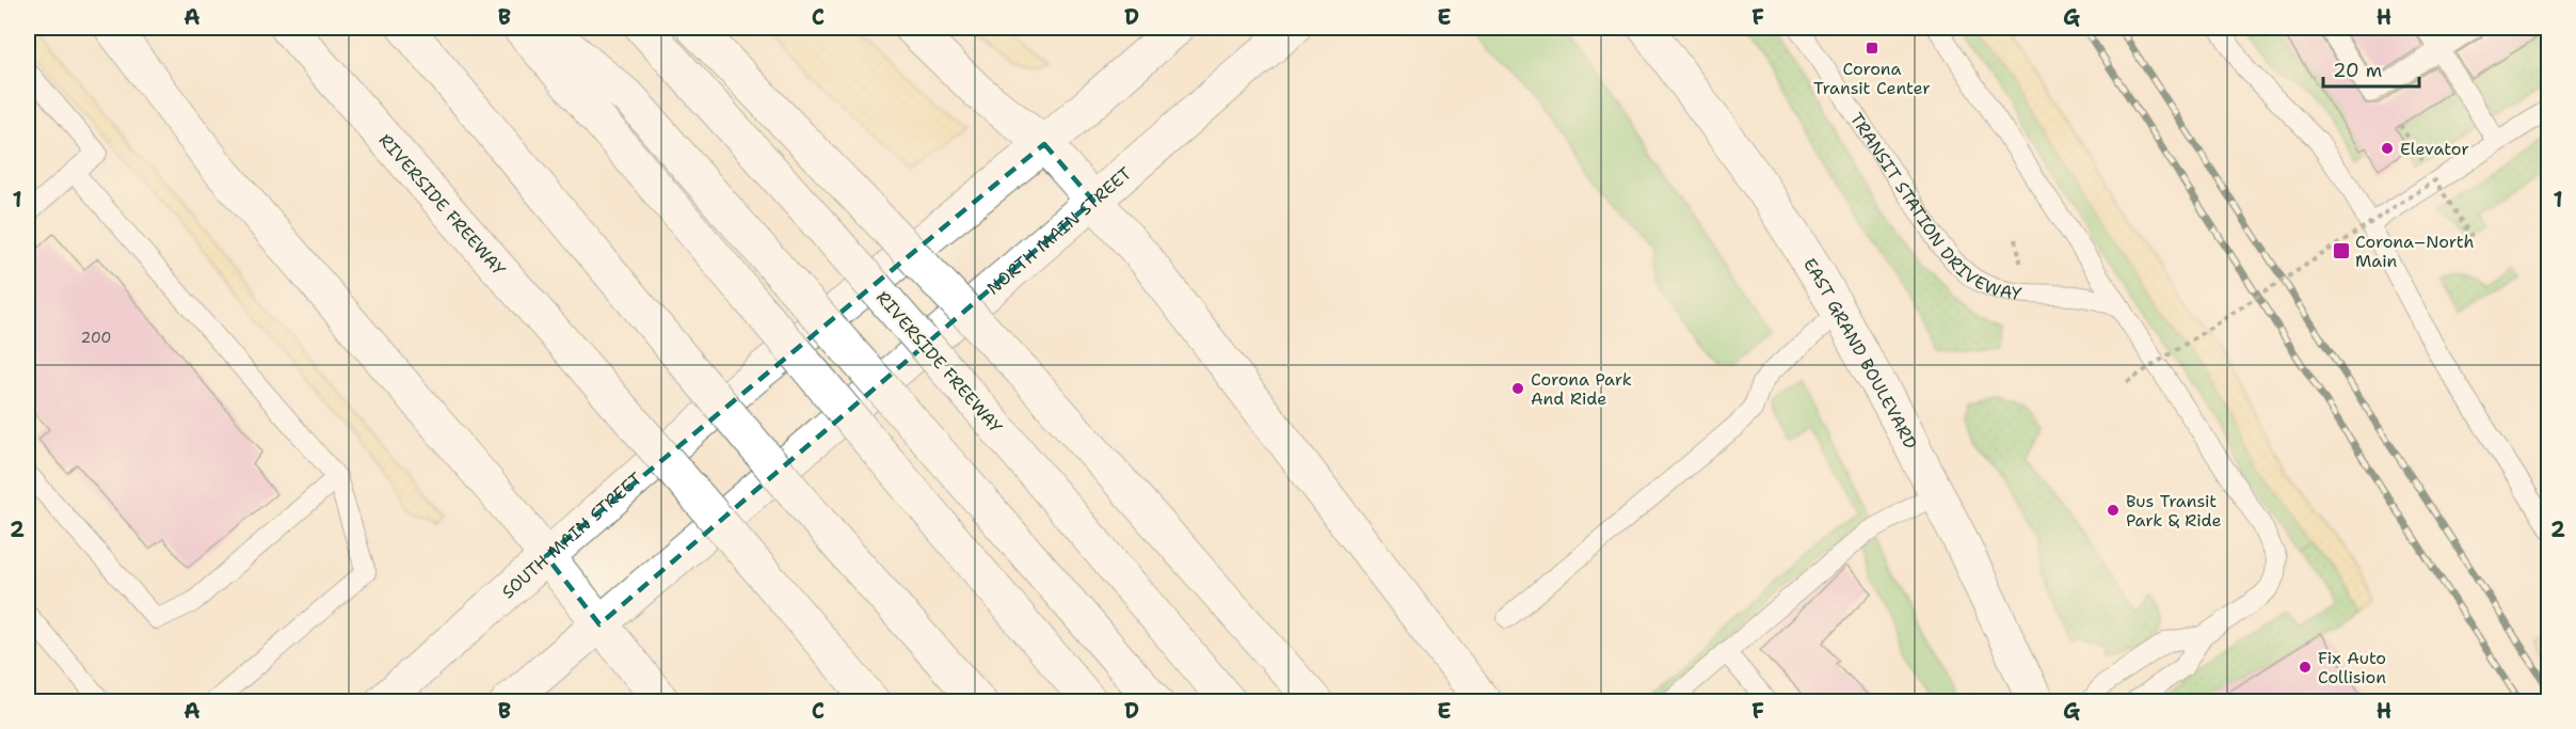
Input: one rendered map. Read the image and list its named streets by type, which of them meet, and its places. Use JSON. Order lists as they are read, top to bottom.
{
  "streets": {
    "main road": [
      "RIVERSIDE FREEWAY",
      "NORTH MAIN STREET",
      "EAST GRAND BOULEVARD",
      "SOUTH MAIN STREET"
    ],
    "lane": ["TRANSIT STATION DRIVEWAY"]
  },
  "places": {
    "transit": ["Corona Transit Center", "Corona–North Main"],
    "other": [
      "Elevator",
      "Corona Park And Ride",
      "Bus Transit Park & Ride",
      "Fix Auto Collision"
    ]
  },
  "house_numbers": ["200"],
  "scale_bar": "20 m",
  "grid": {
    "columns": [
      "A",
      "B",
      "C",
      "D",
      "E",
      "F",
      "G",
      "H"
    ],
    "rows": ["1", "2"]
  }
}
